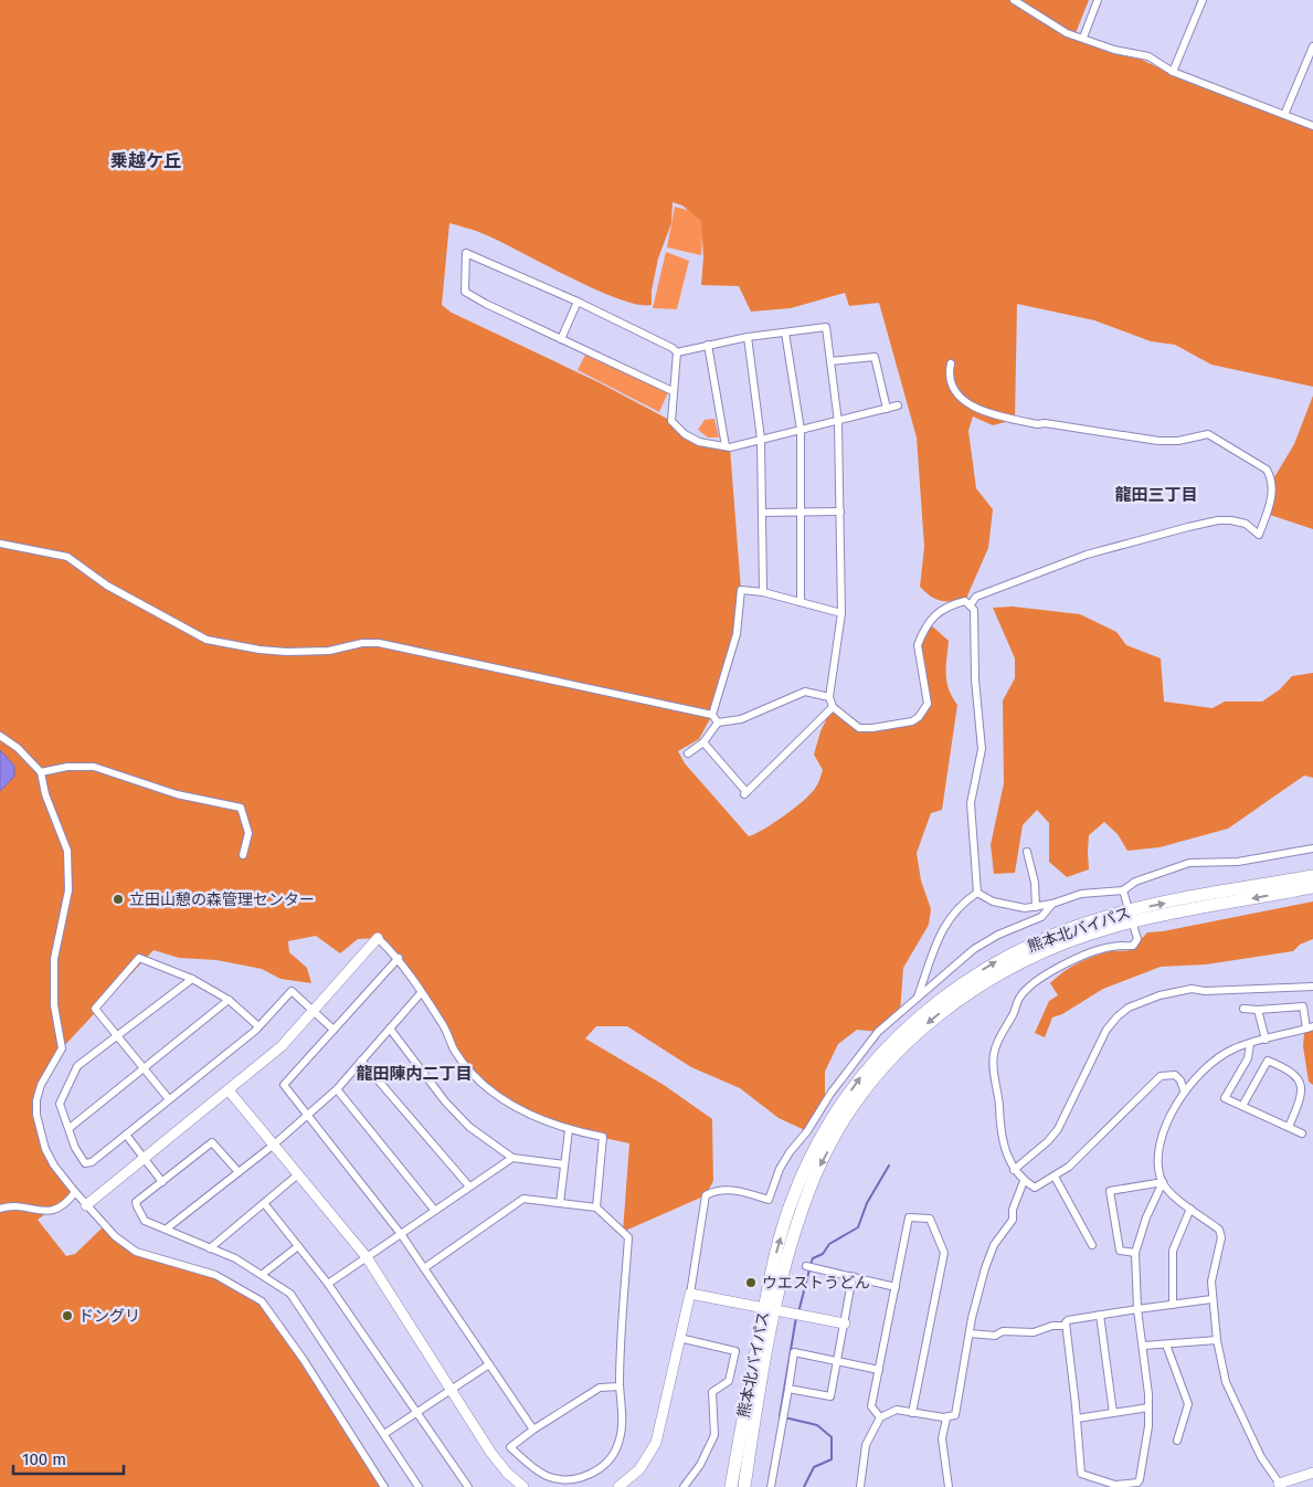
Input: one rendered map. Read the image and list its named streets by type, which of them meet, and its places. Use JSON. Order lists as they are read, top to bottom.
{
  "streets": {
    "highway": ["熊本北バイパス"]
  },
  "districts": ["乗越ケ丘", "龍田三丁目", "龍田陳内二丁目"],
  "places": ["立田山憩の森管理センター", "ウエストうどん", "ドングリ"],
  "scale_bar": "100 m"
}
